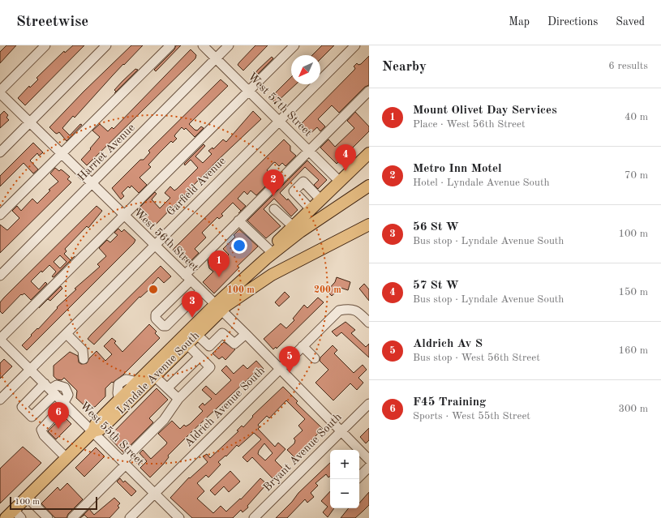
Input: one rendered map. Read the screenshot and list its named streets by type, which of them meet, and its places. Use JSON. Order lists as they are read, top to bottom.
{
  "streets": {
    "main road": ["Lyndale Avenue South"],
    "street": [
      "West 57th Street",
      "Harriet Avenue",
      "Garfield Avenue",
      "West 56th Street",
      "Aldrich Avenue South",
      "West 55th Street",
      "Bryant Avenue South"
    ]
  },
  "crossings": [
    ["West 57th Street", "Harriet Avenue"],
    ["West 57th Street", "Garfield Avenue"],
    ["Harriet Avenue", "West 56th Street"],
    ["Garfield Avenue", "West 56th Street"],
    ["West 56th Street", "Lyndale Avenue South"],
    ["West 56th Street", "Aldrich Avenue South"],
    ["West 56th Street", "Bryant Avenue South"],
    ["Lyndale Avenue South", "West 55th Street"],
    ["Aldrich Avenue South", "West 55th Street"]
  ],
  "scale_bar": "100 m",
  "north": "bottom left",
  "page": {
    "header": "Streetwise",
    "nav": ["Map", "Directions", "Saved"],
    "heading": ["Nearby", "6 results"],
    "list": [
      {
        "mark": "1",
        "name": "Mount Olivet Day Services",
        "note": "Place · West 56th Street",
        "value": "40 m"
      },
      {
        "mark": "2",
        "name": "Metro Inn Motel",
        "note": "Hotel · Lyndale Avenue South",
        "value": "70 m"
      },
      {
        "mark": "3",
        "name": "56 St W",
        "note": "Bus stop · Lyndale Avenue South",
        "value": "100 m"
      },
      {
        "mark": "4",
        "name": "57 St W",
        "note": "Bus stop · Lyndale Avenue South",
        "value": "150 m"
      },
      {
        "mark": "5",
        "name": "Aldrich Av S",
        "note": "Bus stop · West 56th Street",
        "value": "160 m"
      },
      {
        "mark": "6",
        "name": "F45 Training",
        "note": "Sports · West 55th Street",
        "value": "300 m"
      }
    ],
    "pins": [
      "4",
      "2",
      "1",
      "3",
      "5",
      "6"
    ],
    "map_buttons": ["+", "−"],
    "scale": "100 m"
  },
  "rings": ["100 m", "200 m"]
}
